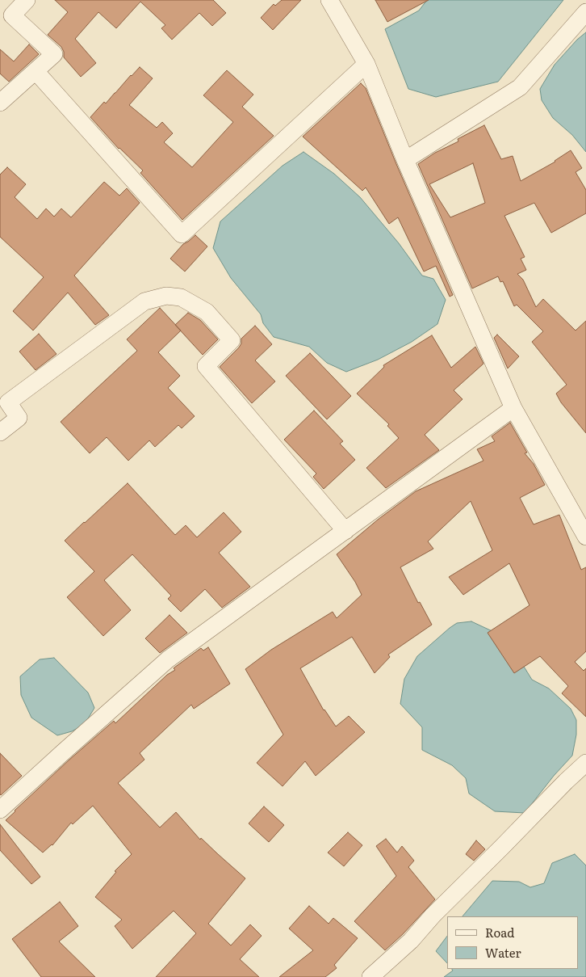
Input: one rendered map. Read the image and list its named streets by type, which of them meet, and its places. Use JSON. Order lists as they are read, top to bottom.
{
  "legend": ["Road", "Water"]
}
